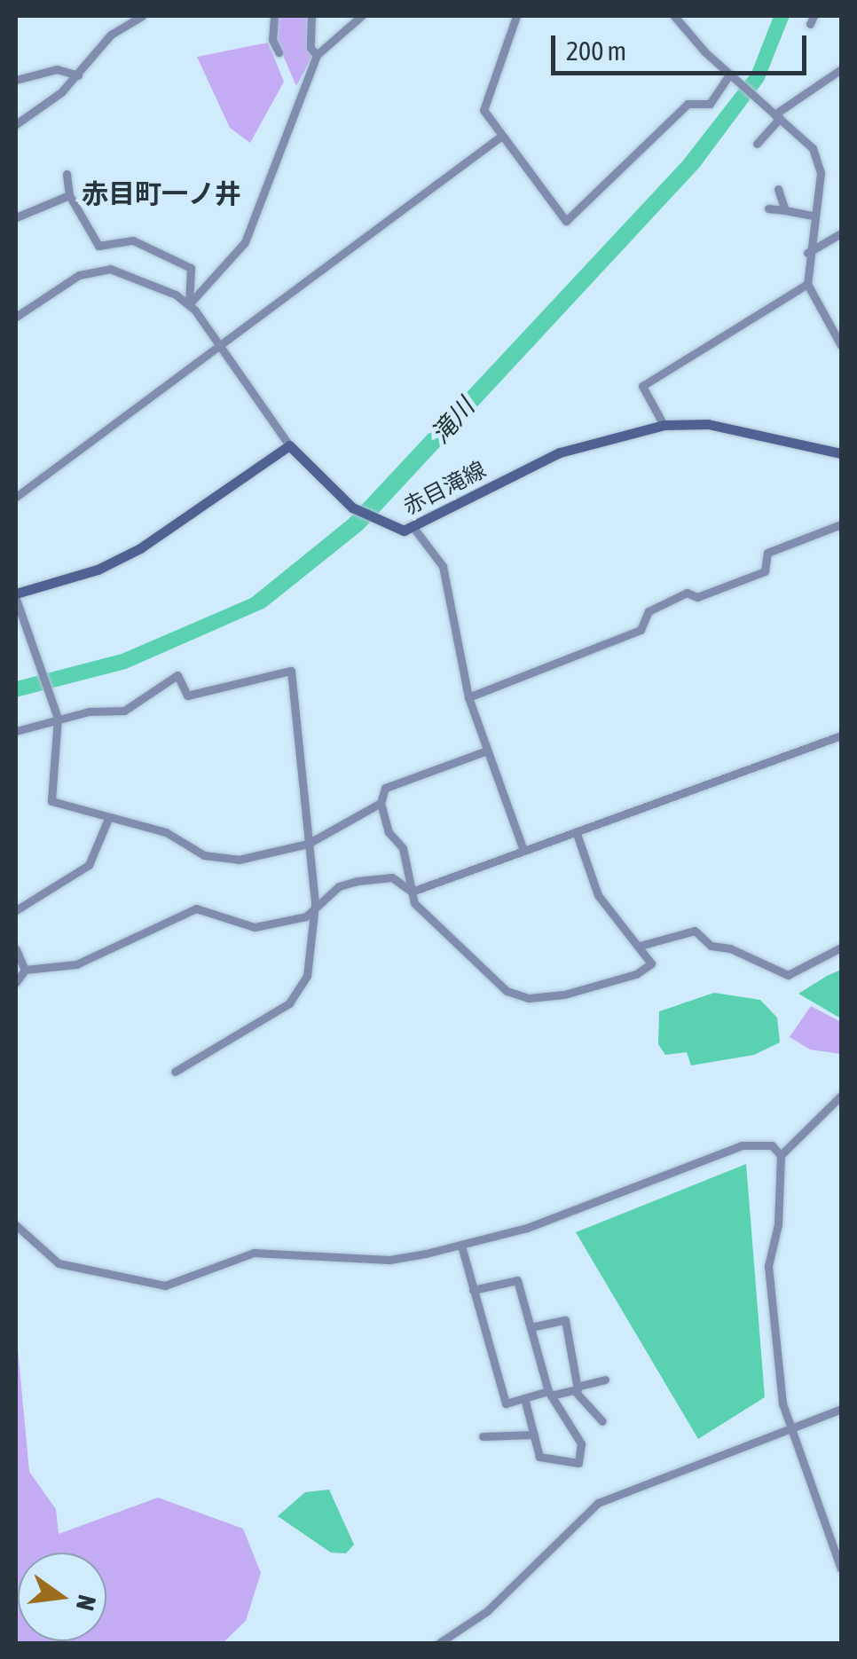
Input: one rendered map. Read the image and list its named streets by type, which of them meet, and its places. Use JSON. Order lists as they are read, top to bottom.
{
  "streets": {
    "main road": ["赤目滝線"]
  },
  "districts": ["赤目町一ノ井"],
  "water": ["滝川"],
  "scale_bar": "200 m",
  "north": "right"
}
